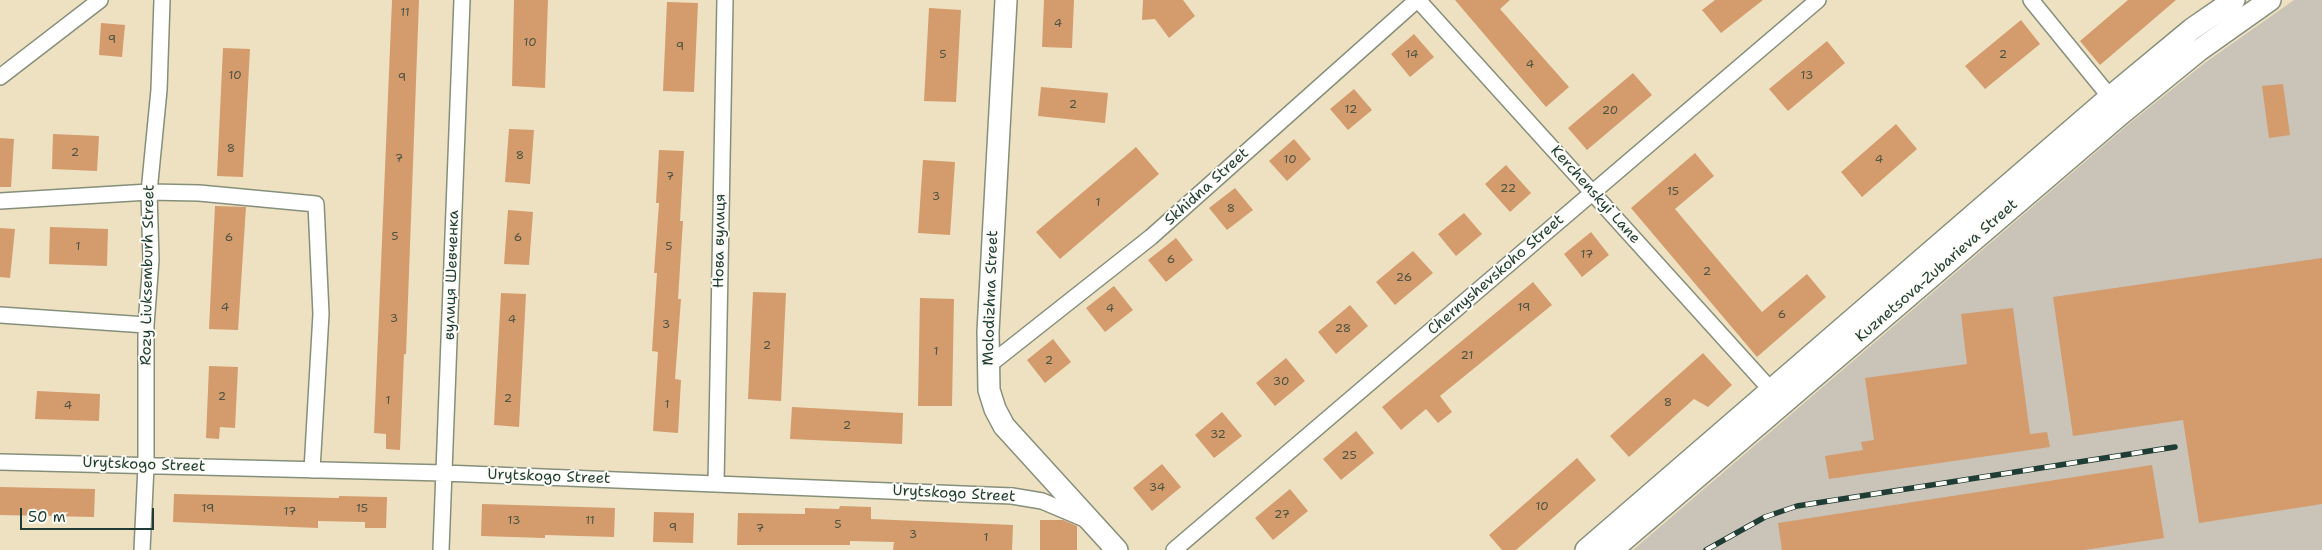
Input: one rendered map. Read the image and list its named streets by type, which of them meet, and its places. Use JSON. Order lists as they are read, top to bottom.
{
  "streets": {
    "main road": ["Kuznetsova-Zubarieva Street", "Molodizhna Street"],
    "street": [
      "Skhidna Street",
      "Kerchenskyi Lane",
      "Нова вулиця",
      "Rozy Liuksemburh Street",
      "вулиця Шевченка",
      "Chernyshevskoho Street",
      "Urytskogo Street"
    ]
  },
  "crossings": [
    ["Skhidna Street", "Kerchenskyi Lane"],
    ["Skhidna Street", "Molodizhna Street"],
    ["Kerchenskyi Lane", "Kuznetsova-Zubarieva Street"],
    ["Kerchenskyi Lane", "Chernyshevskoho Street"],
    ["Нова вулиця", "Urytskogo Street"],
    ["Rozy Liuksemburh Street", "Urytskogo Street"],
    ["вулиця Шевченка", "Urytskogo Street"],
    ["Molodizhna Street", "Urytskogo Street"]
  ],
  "house_numbers": [
    "11",
    "4",
    "9",
    "10",
    "9",
    "5",
    "14",
    "2",
    "4",
    "10",
    "13",
    "9",
    "2",
    "12",
    "20",
    "8",
    "2",
    "8",
    "7",
    "10",
    "4",
    "7",
    "22",
    "15",
    "3",
    "1",
    "8",
    "5",
    "6",
    "6",
    "1",
    "5",
    "17",
    "6",
    "2",
    "26",
    "4",
    "19",
    "4",
    "6",
    "3",
    "4",
    "3",
    "28",
    "2",
    "1",
    "21",
    "2",
    "30",
    "2",
    "2",
    "1",
    "8",
    "1",
    "4",
    "2",
    "32",
    "25",
    "34",
    "10",
    "19",
    "15",
    "17",
    "27",
    "13",
    "11",
    "5",
    "9",
    "7",
    "3",
    "1"
  ],
  "scale_bar": "50 m"
}
